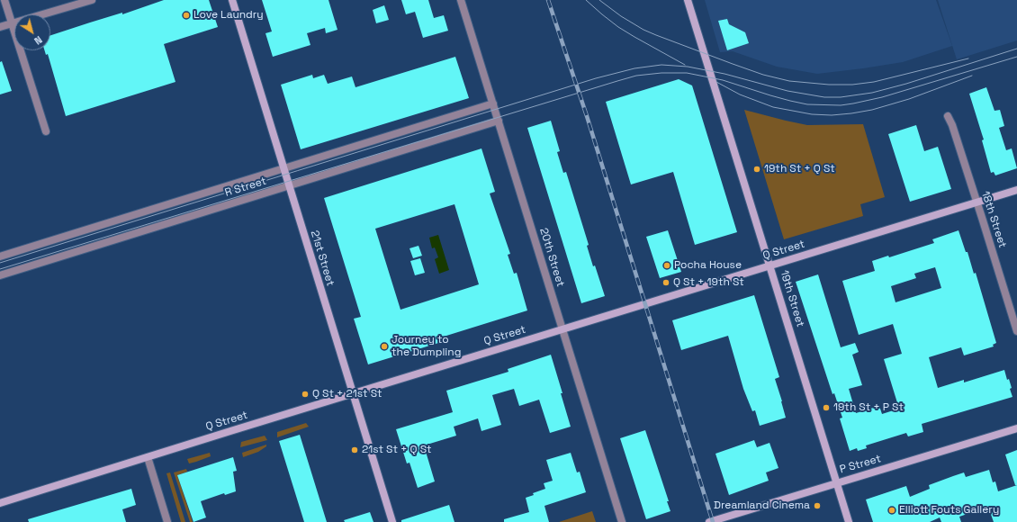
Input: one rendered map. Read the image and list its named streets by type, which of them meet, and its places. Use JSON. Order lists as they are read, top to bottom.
{
  "streets": {
    "main road": [
      "Q Street",
      "21st Street",
      "19th Street",
      "P Street"
    ],
    "street": ["R Street", "18th Street", "20th Street"]
  },
  "crossings": [
    ["R Street", "20th Street"],
    ["R Street", "21st Street"],
    ["18th Street", "Q Street"],
    ["Q Street", "20th Street"],
    ["Q Street", "21st Street"],
    ["Q Street", "19th Street"],
    ["19th Street", "P Street"]
  ],
  "places": [
    "Love Laundry",
    "19th St + Q St",
    "Pocha House",
    "Q St + 19th St",
    "Journey to the Dumpling",
    "Q St + 21st St",
    "19th St + P St",
    "21st St + Q St",
    "Dreamland Cinema",
    "Elliott Fouts Gallery"
  ],
  "north": "bottom right"
}
